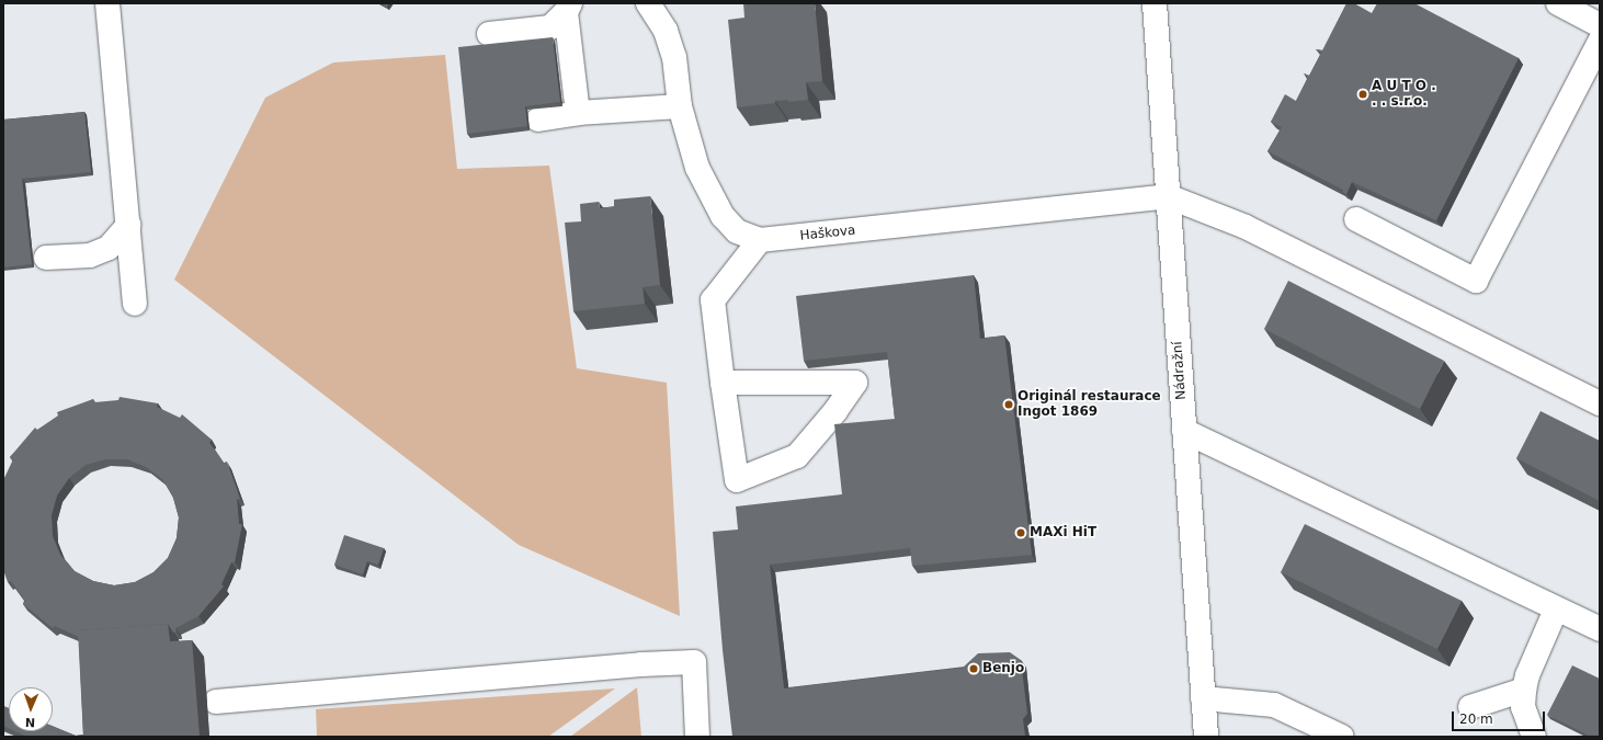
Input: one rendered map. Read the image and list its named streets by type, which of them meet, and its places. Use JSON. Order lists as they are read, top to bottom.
{
  "streets": {
    "street": ["Haškova", "Nádražní"]
  },
  "crossings": [
    ["Haškova", "Nádražní"]
  ],
  "places": [
    "A U T O . . . s.r.o.",
    "Originál restaurace Ingot 1869",
    "MAXi HiT",
    "Benjo"
  ],
  "scale_bar": "20 m",
  "north": "bottom"
}
